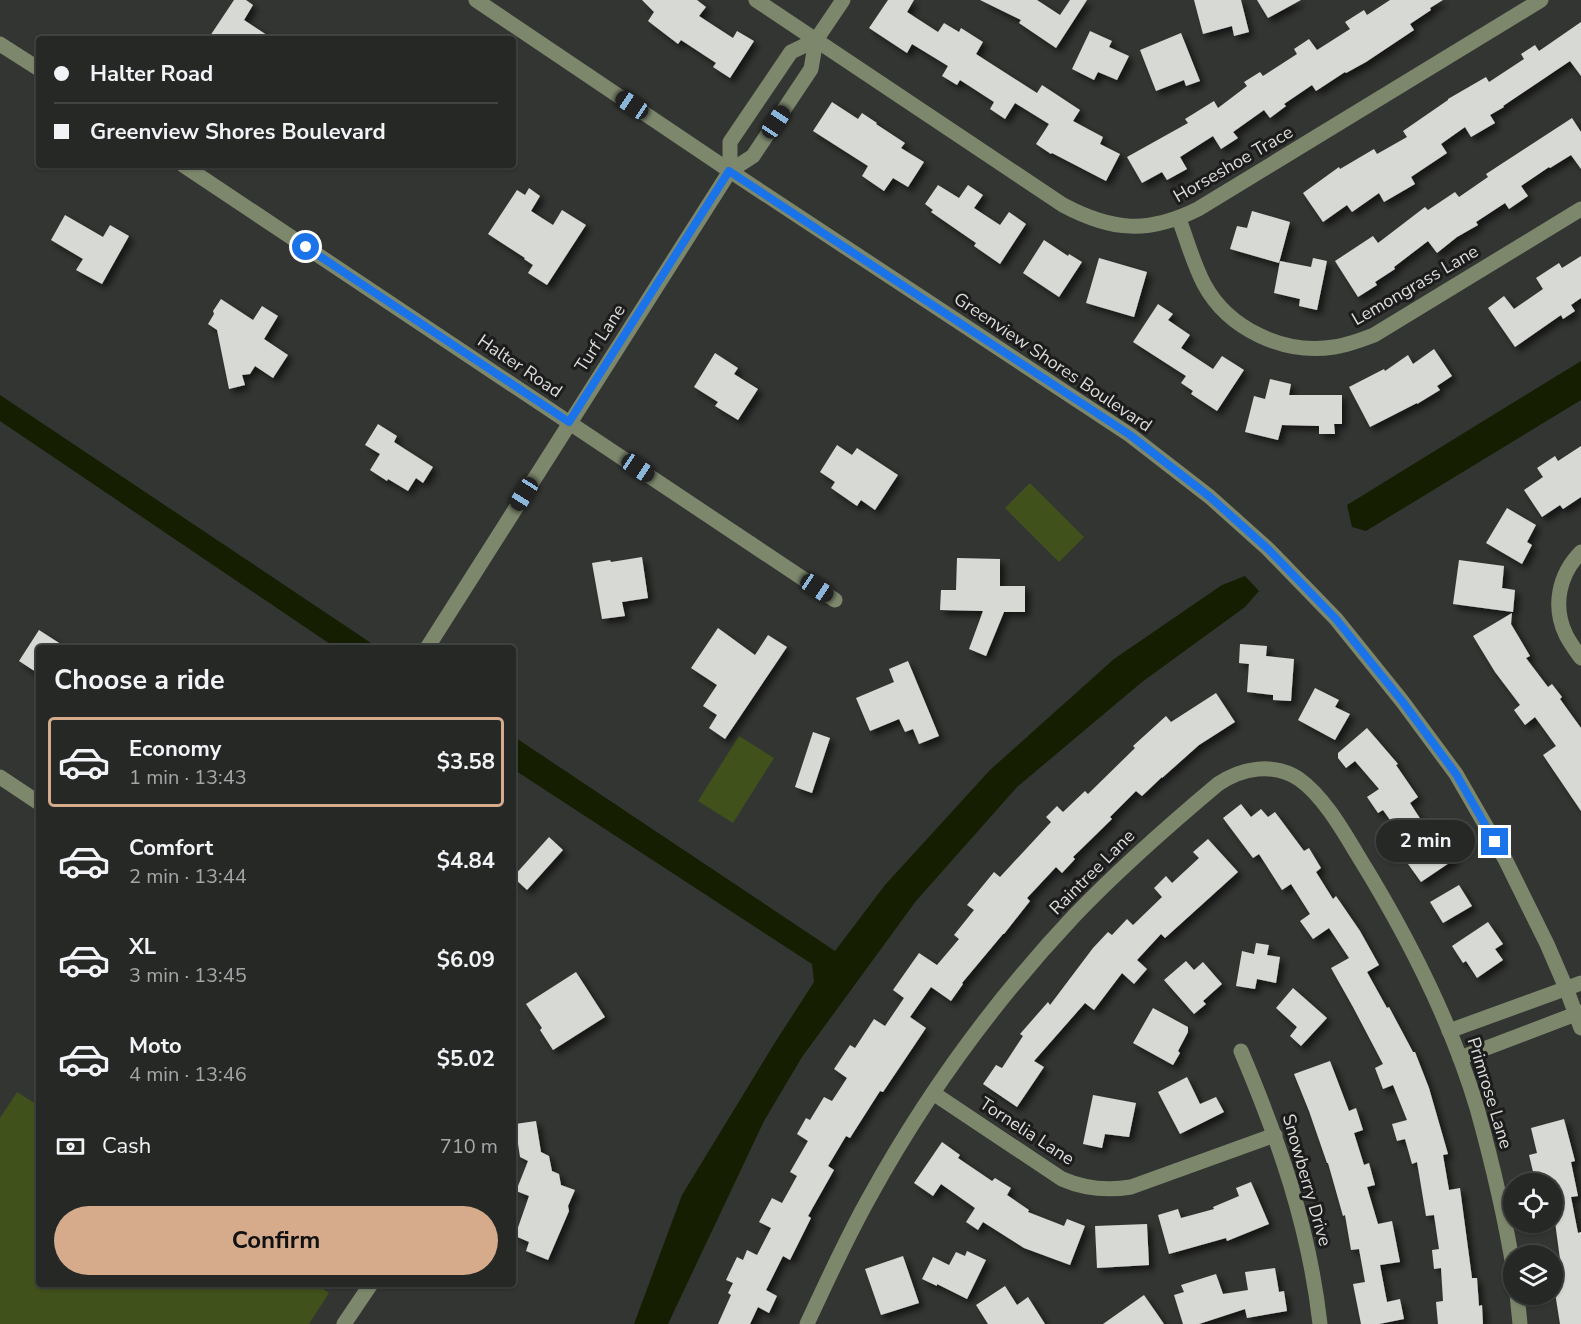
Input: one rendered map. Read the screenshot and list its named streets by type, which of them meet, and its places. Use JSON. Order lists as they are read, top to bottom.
{
  "streets": {
    "street": [
      "Horseshoe Trace",
      "Lemongrass Lane",
      "Turf Lane",
      "Greenview Shores Boulevard",
      "Halter Road",
      "Raintree Lane",
      "Primrose Lane",
      "Tornelia Lane",
      "Snowberry Drive"
    ]
  },
  "crossings": [
    ["Horseshoe Trace", "Lemongrass Lane"],
    ["Horseshoe Trace", "Turf Lane"],
    ["Turf Lane", "Greenview Shores Boulevard"],
    ["Turf Lane", "Halter Road"],
    ["Raintree Lane", "Primrose Lane"],
    ["Raintree Lane", "Tornelia Lane"],
    ["Tornelia Lane", "Snowberry Drive"]
  ],
  "page": {
    "banner": ["Halter Road", "Greenview Shores Boulevard"],
    "heading": "Choose a ride",
    "list": [
      {
        "name": "Economy",
        "note": "1 min · 13:43",
        "value": "$3.58"
      },
      {
        "name": "Comfort",
        "note": "2 min · 13:44",
        "value": "$4.84"
      },
      {
        "name": "XL",
        "note": "3 min · 13:45",
        "value": "$6.09"
      },
      {
        "name": "Moto",
        "note": "4 min · 13:46",
        "value": "$5.02"
      }
    ],
    "bubble": "2 min",
    "pay": ["Cash", "710 m"],
    "buttons": "Confirm"
  }
}
